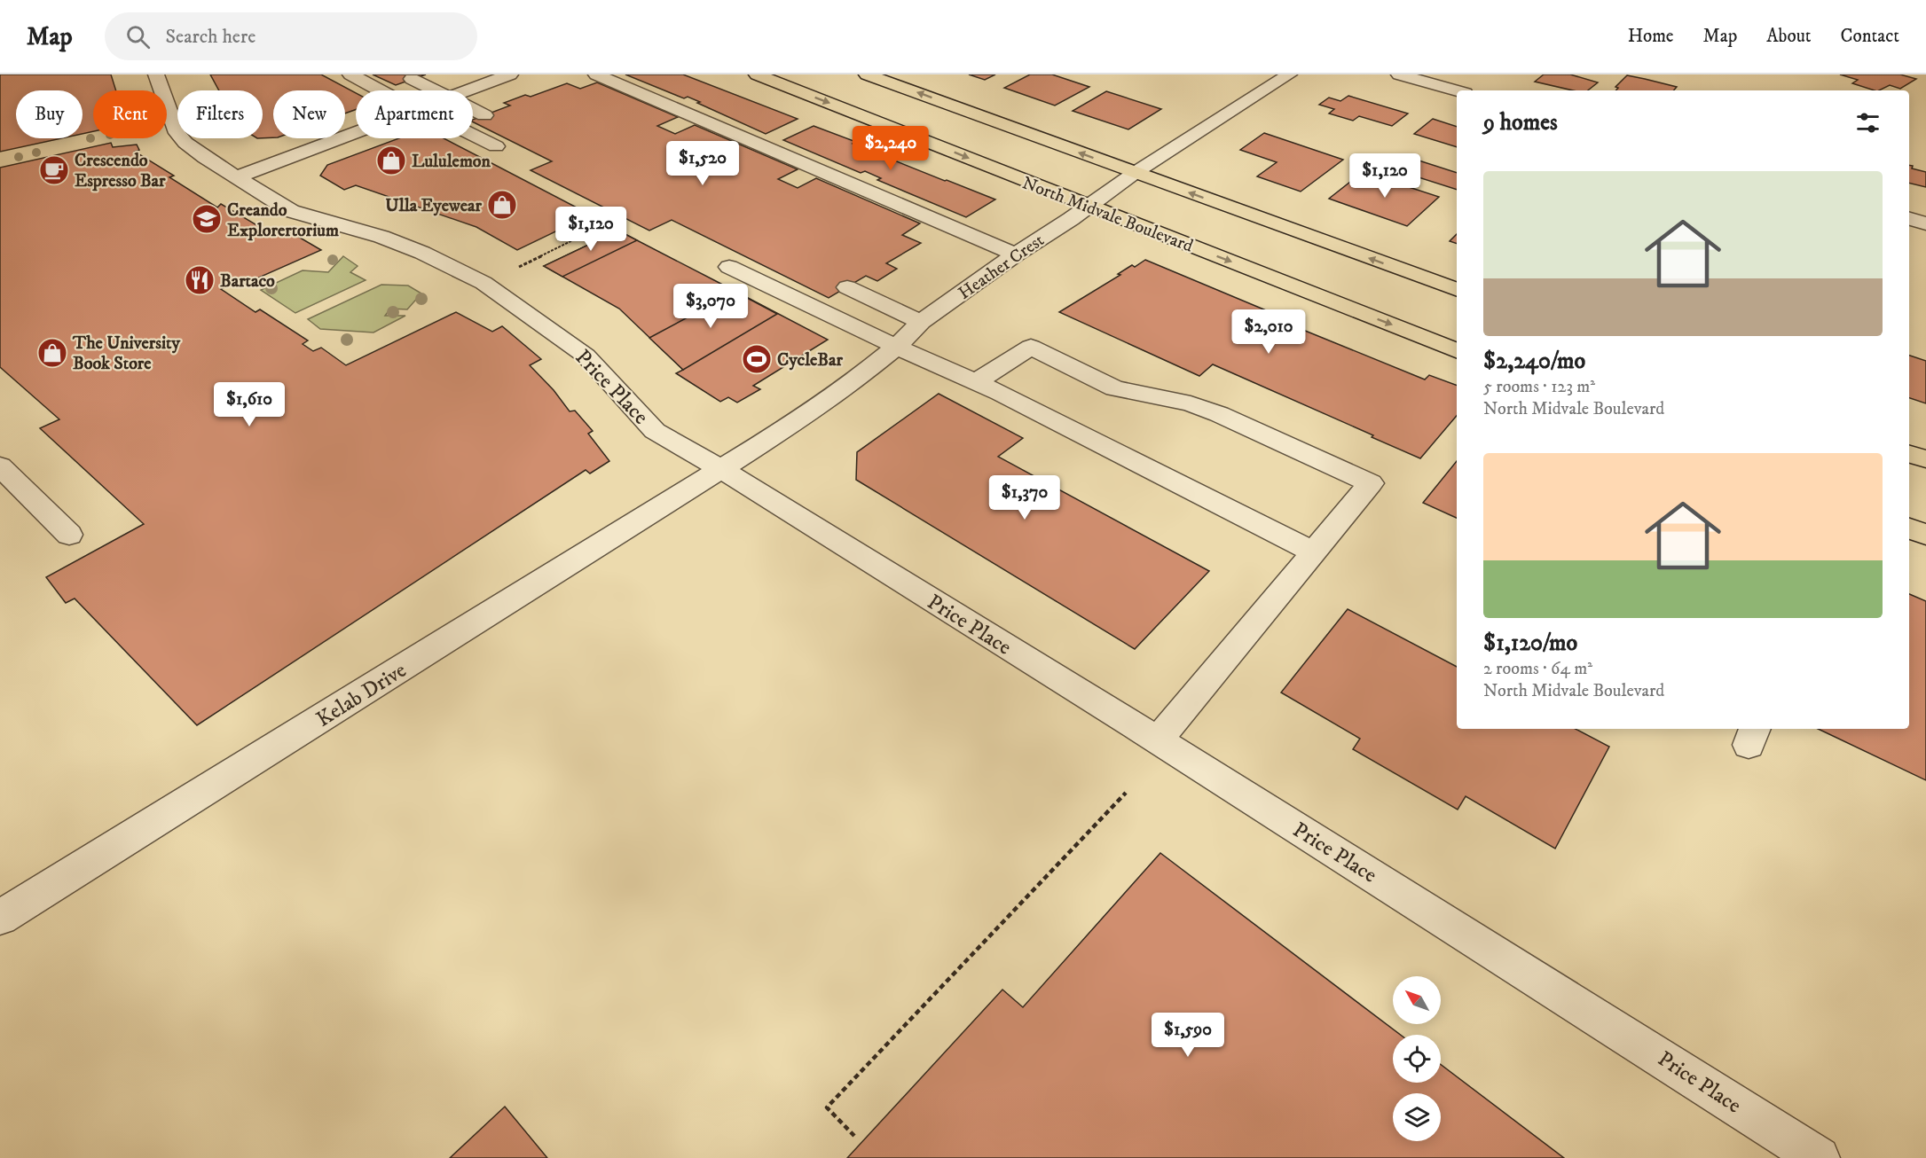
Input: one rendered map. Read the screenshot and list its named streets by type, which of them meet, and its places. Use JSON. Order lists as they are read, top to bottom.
{
  "streets": {
    "main road": ["North Midvale Boulevard"],
    "street": ["Heather Crest", "Price Place", "Kelab Drive"]
  },
  "crossings": [
    ["North Midvale Boulevard", "Heather Crest"],
    ["Heather Crest", "Price Place"],
    ["Heather Crest", "Kelab Drive"],
    ["Price Place", "Kelab Drive"]
  ],
  "places": {
    "shop": ["Lululemon", "Ulla Eyewear", "The University Book Store"],
    "cafe": ["Crescendo Espresso Bar"],
    "school or university": ["Creando Explorertorium"],
    "restaurant": ["Bartaco"],
    "sports": ["CycleBar"]
  },
  "north": "top left",
  "page": {
    "header": "Map",
    "search": "Search here",
    "nav": [
      "Home",
      "Map",
      "About",
      "Contact"
    ],
    "chip": [
      "Buy",
      "Rent",
      "Filters",
      "New",
      "Apartment"
    ],
    "heading": "9 homes",
    "price": [
      "$2,240",
      "$1,520",
      "$1,120",
      "$1,120",
      "$3,070",
      "$2,010",
      "$1,610",
      "$1,370",
      "$1,590"
    ],
    "list": [
      {
        "name": "$2,240/mo",
        "note": "5 rooms · 123 m² · North Midvale Boulevard"
      },
      {
        "name": "$1,120/mo",
        "note": "2 rooms · 64 m² · North Midvale Boulevard"
      }
    ]
  }
}
